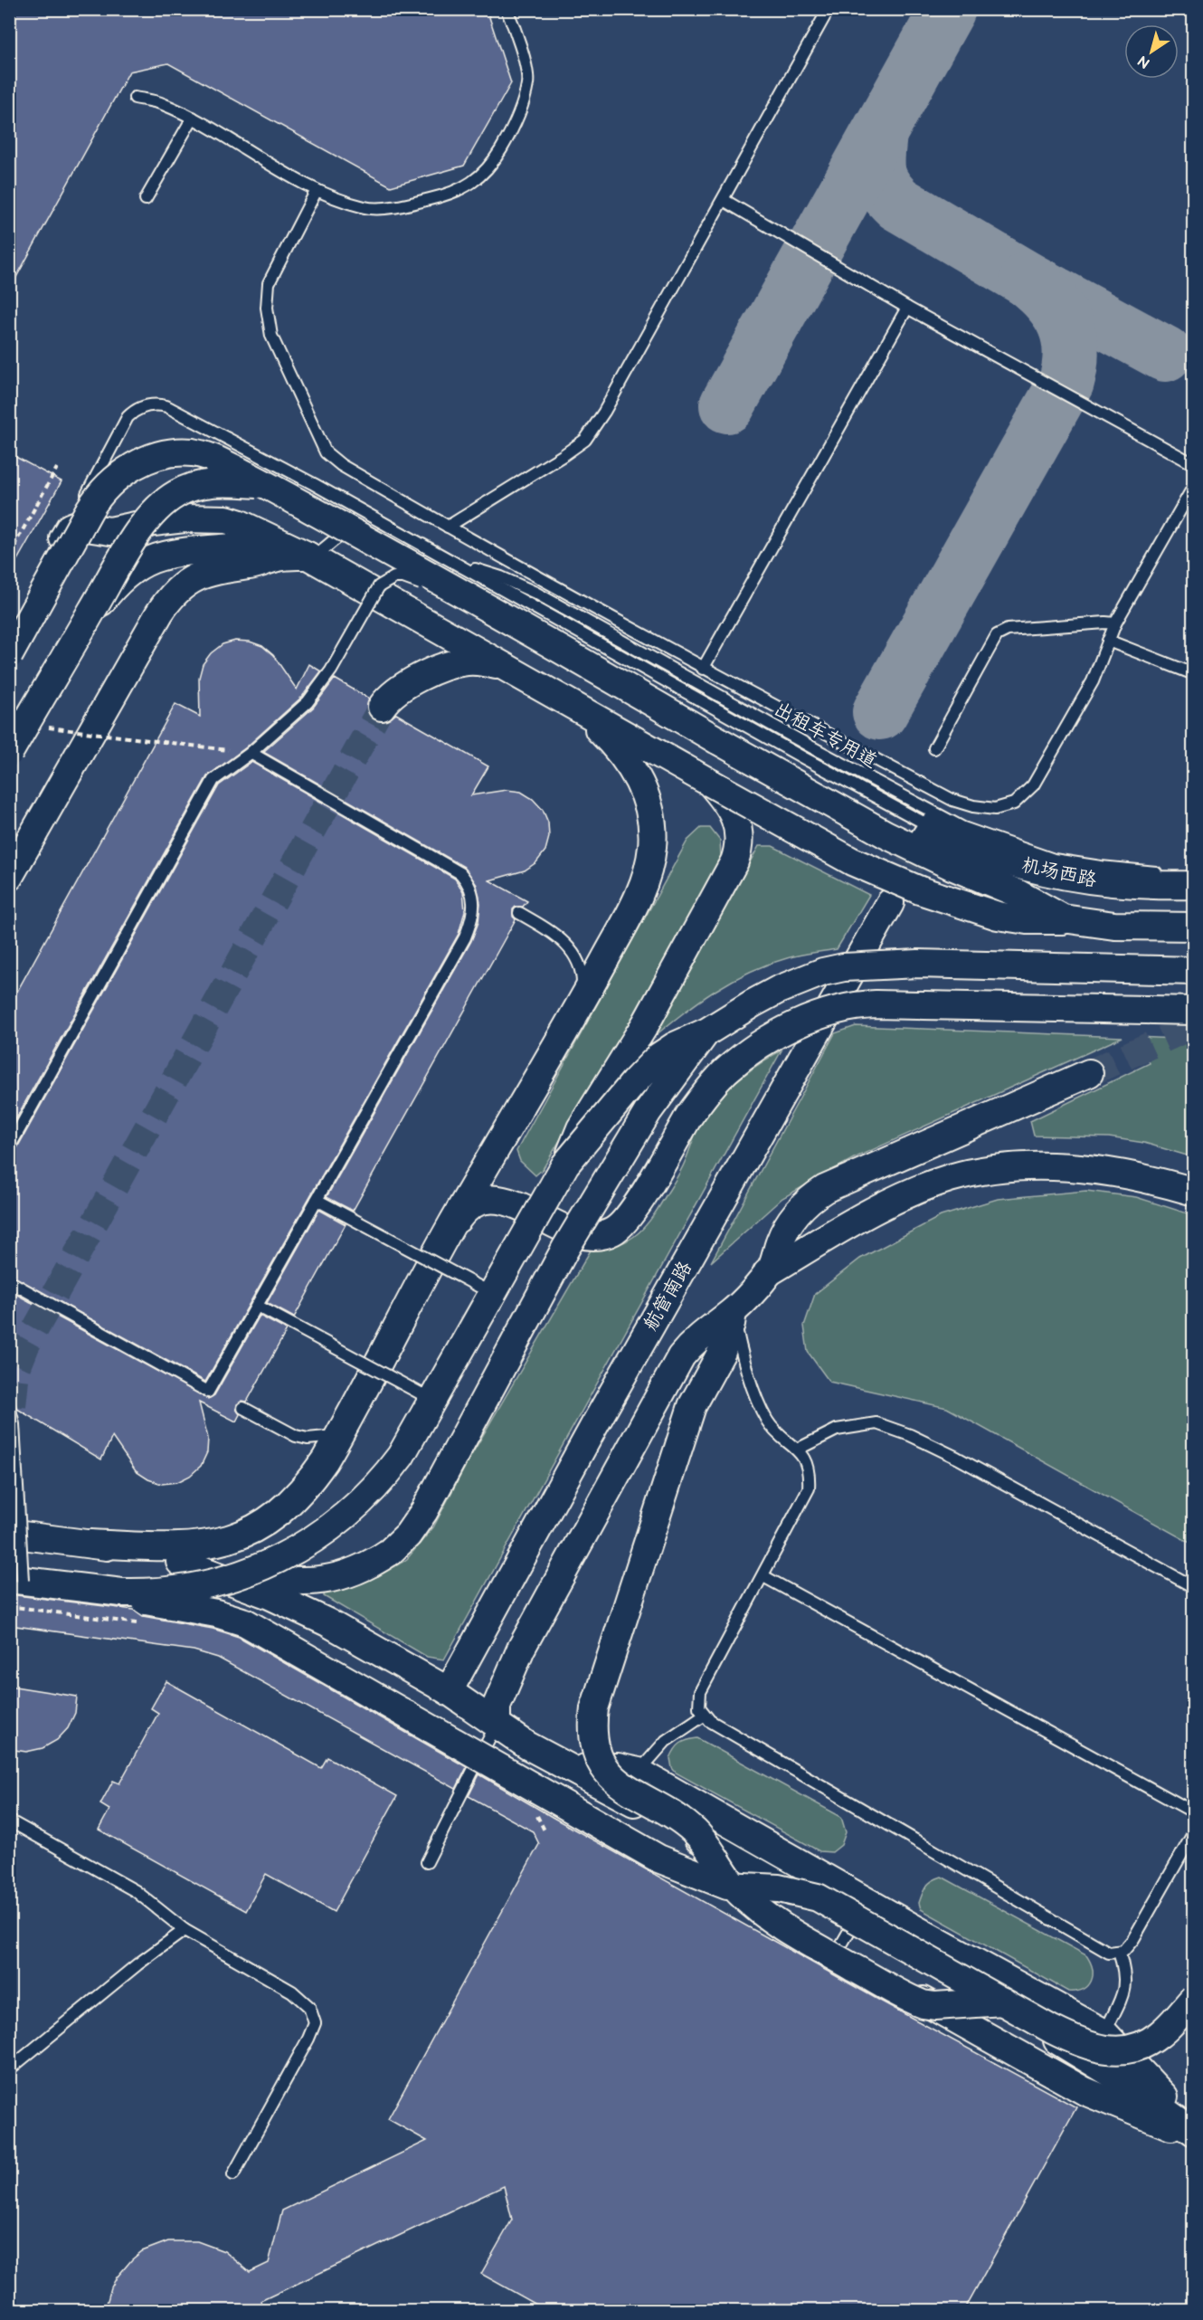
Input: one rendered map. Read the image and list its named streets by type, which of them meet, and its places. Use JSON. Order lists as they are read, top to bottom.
{
  "streets": {
    "street": ["机场西路", "航管南路"],
    "lane": ["出租车专用道"]
  },
  "crossings": [
    ["出租车专用道", "机场西路"]
  ],
  "north": "bottom left"
}
